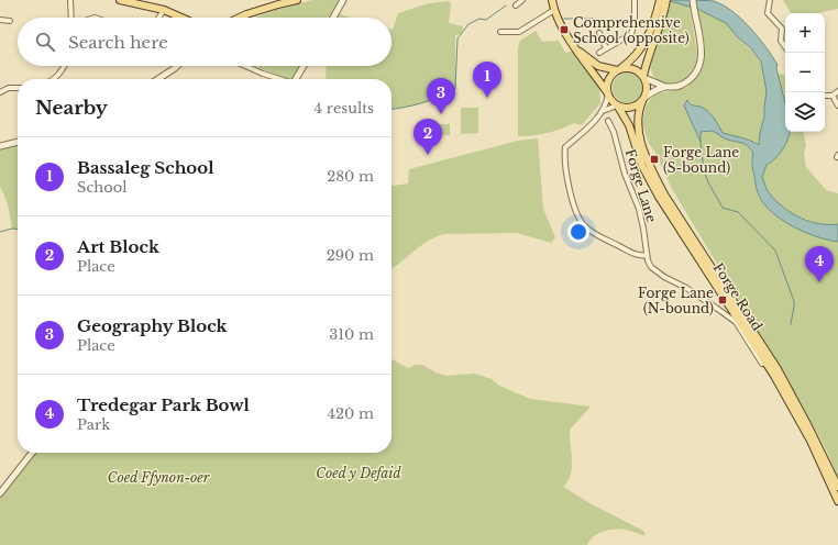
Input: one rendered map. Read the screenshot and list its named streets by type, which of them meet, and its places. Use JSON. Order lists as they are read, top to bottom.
{
  "streets": {
    "main road": ["Forge Road"],
    "street": ["Forge Lane"]
  },
  "parks": ["Coed y Defaid", "Coed Ffynon-oer"],
  "places": {
    "transit": ["Comprehensive School (opposite)", "Forge Lane (S-bound)", "Forge Lane (N-bound)"]
  },
  "page": {
    "map_buttons": ["+", "−"],
    "search": "Search here",
    "pins": [
      "1",
      "3",
      "2",
      "4"
    ],
    "heading": ["Nearby", "4 results"],
    "list": [
      {
        "mark": "1",
        "name": "Bassaleg School",
        "note": "School",
        "value": "280 m"
      },
      {
        "mark": "2",
        "name": "Art Block",
        "note": "Place",
        "value": "290 m"
      },
      {
        "mark": "3",
        "name": "Geography Block",
        "note": "Place",
        "value": "310 m"
      },
      {
        "mark": "4",
        "name": "Tredegar Park Bowl",
        "note": "Park",
        "value": "420 m"
      }
    ]
  }
}
